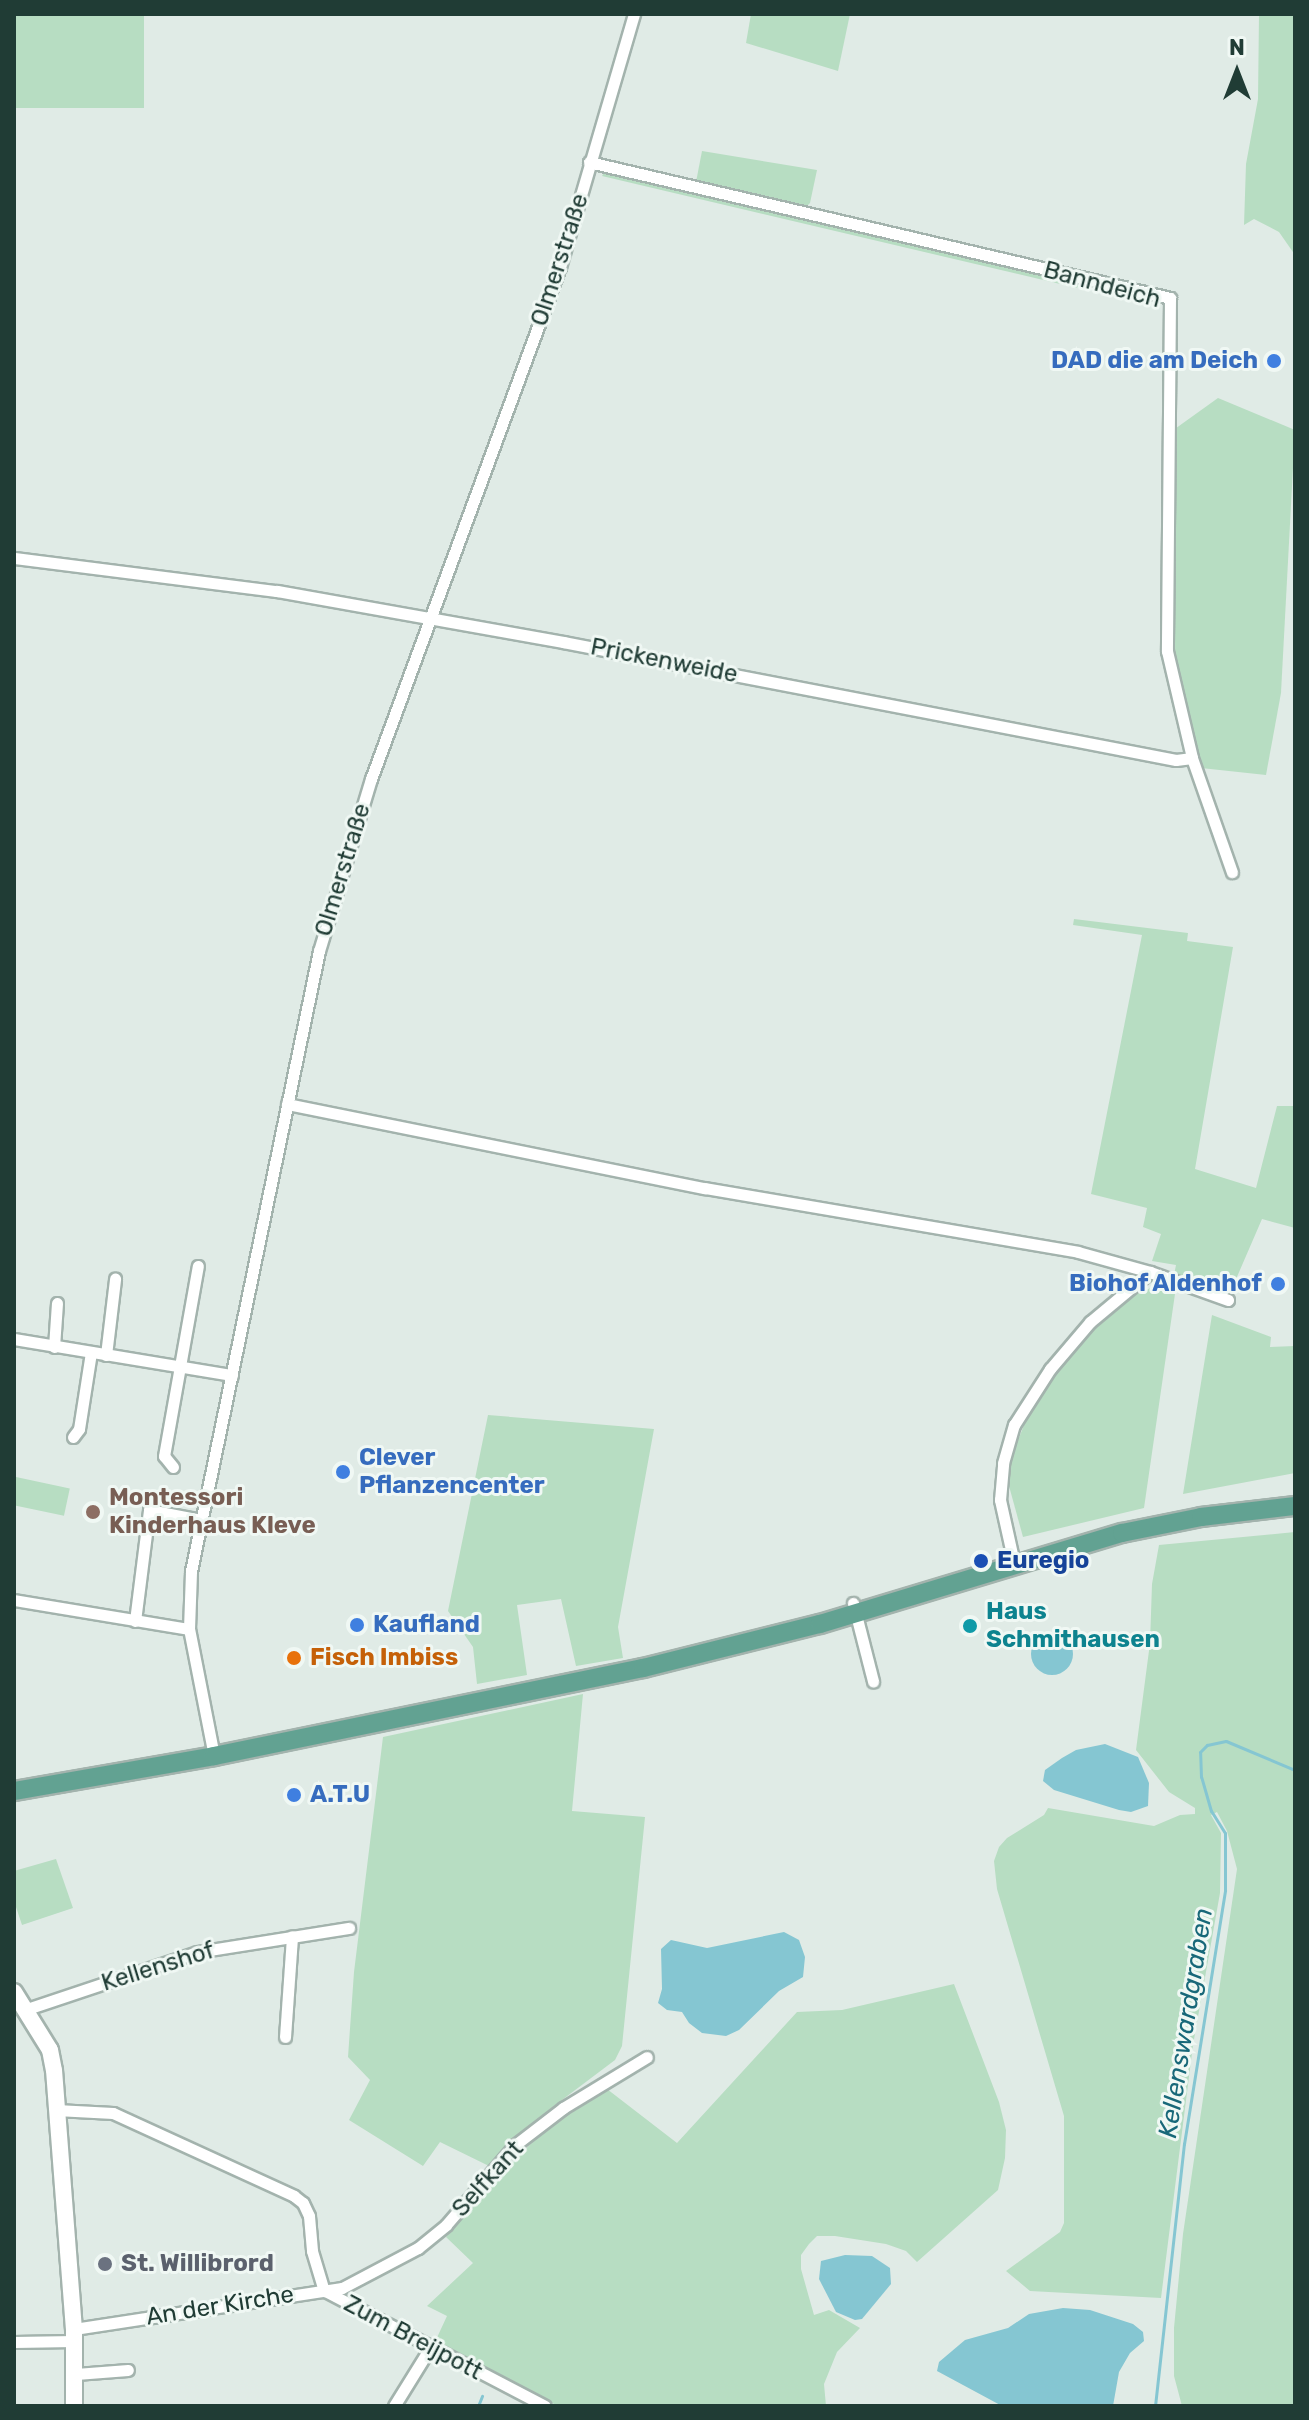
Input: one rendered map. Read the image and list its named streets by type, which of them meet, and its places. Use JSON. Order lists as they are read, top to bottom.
{
  "streets": {
    "street": [
      "Olmerstraße",
      "Banndeich",
      "Prickenweide",
      "Kellenshof",
      "Selfkant",
      "An der Kirche",
      "Zum Breijpott"
    ]
  },
  "crossings": [
    ["Olmerstraße", "Banndeich"],
    ["Olmerstraße", "Prickenweide"],
    ["Banndeich", "Prickenweide"],
    ["Selfkant", "An der Kirche"],
    ["Selfkant", "Zum Breijpott"],
    ["An der Kirche", "Zum Breijpott"]
  ],
  "water": ["Kellenswardgraben"],
  "places": [
    "DAD die am Deich",
    "Biohof Aldenhof",
    "Clever Pflanzencenter",
    "Montessori Kinderhaus Kleve",
    "Euregio",
    "Kaufland",
    "Haus Schmithausen",
    "Fisch Imbiss",
    "A.T.U",
    "St. Willibrord"
  ],
  "north": "top"
}
